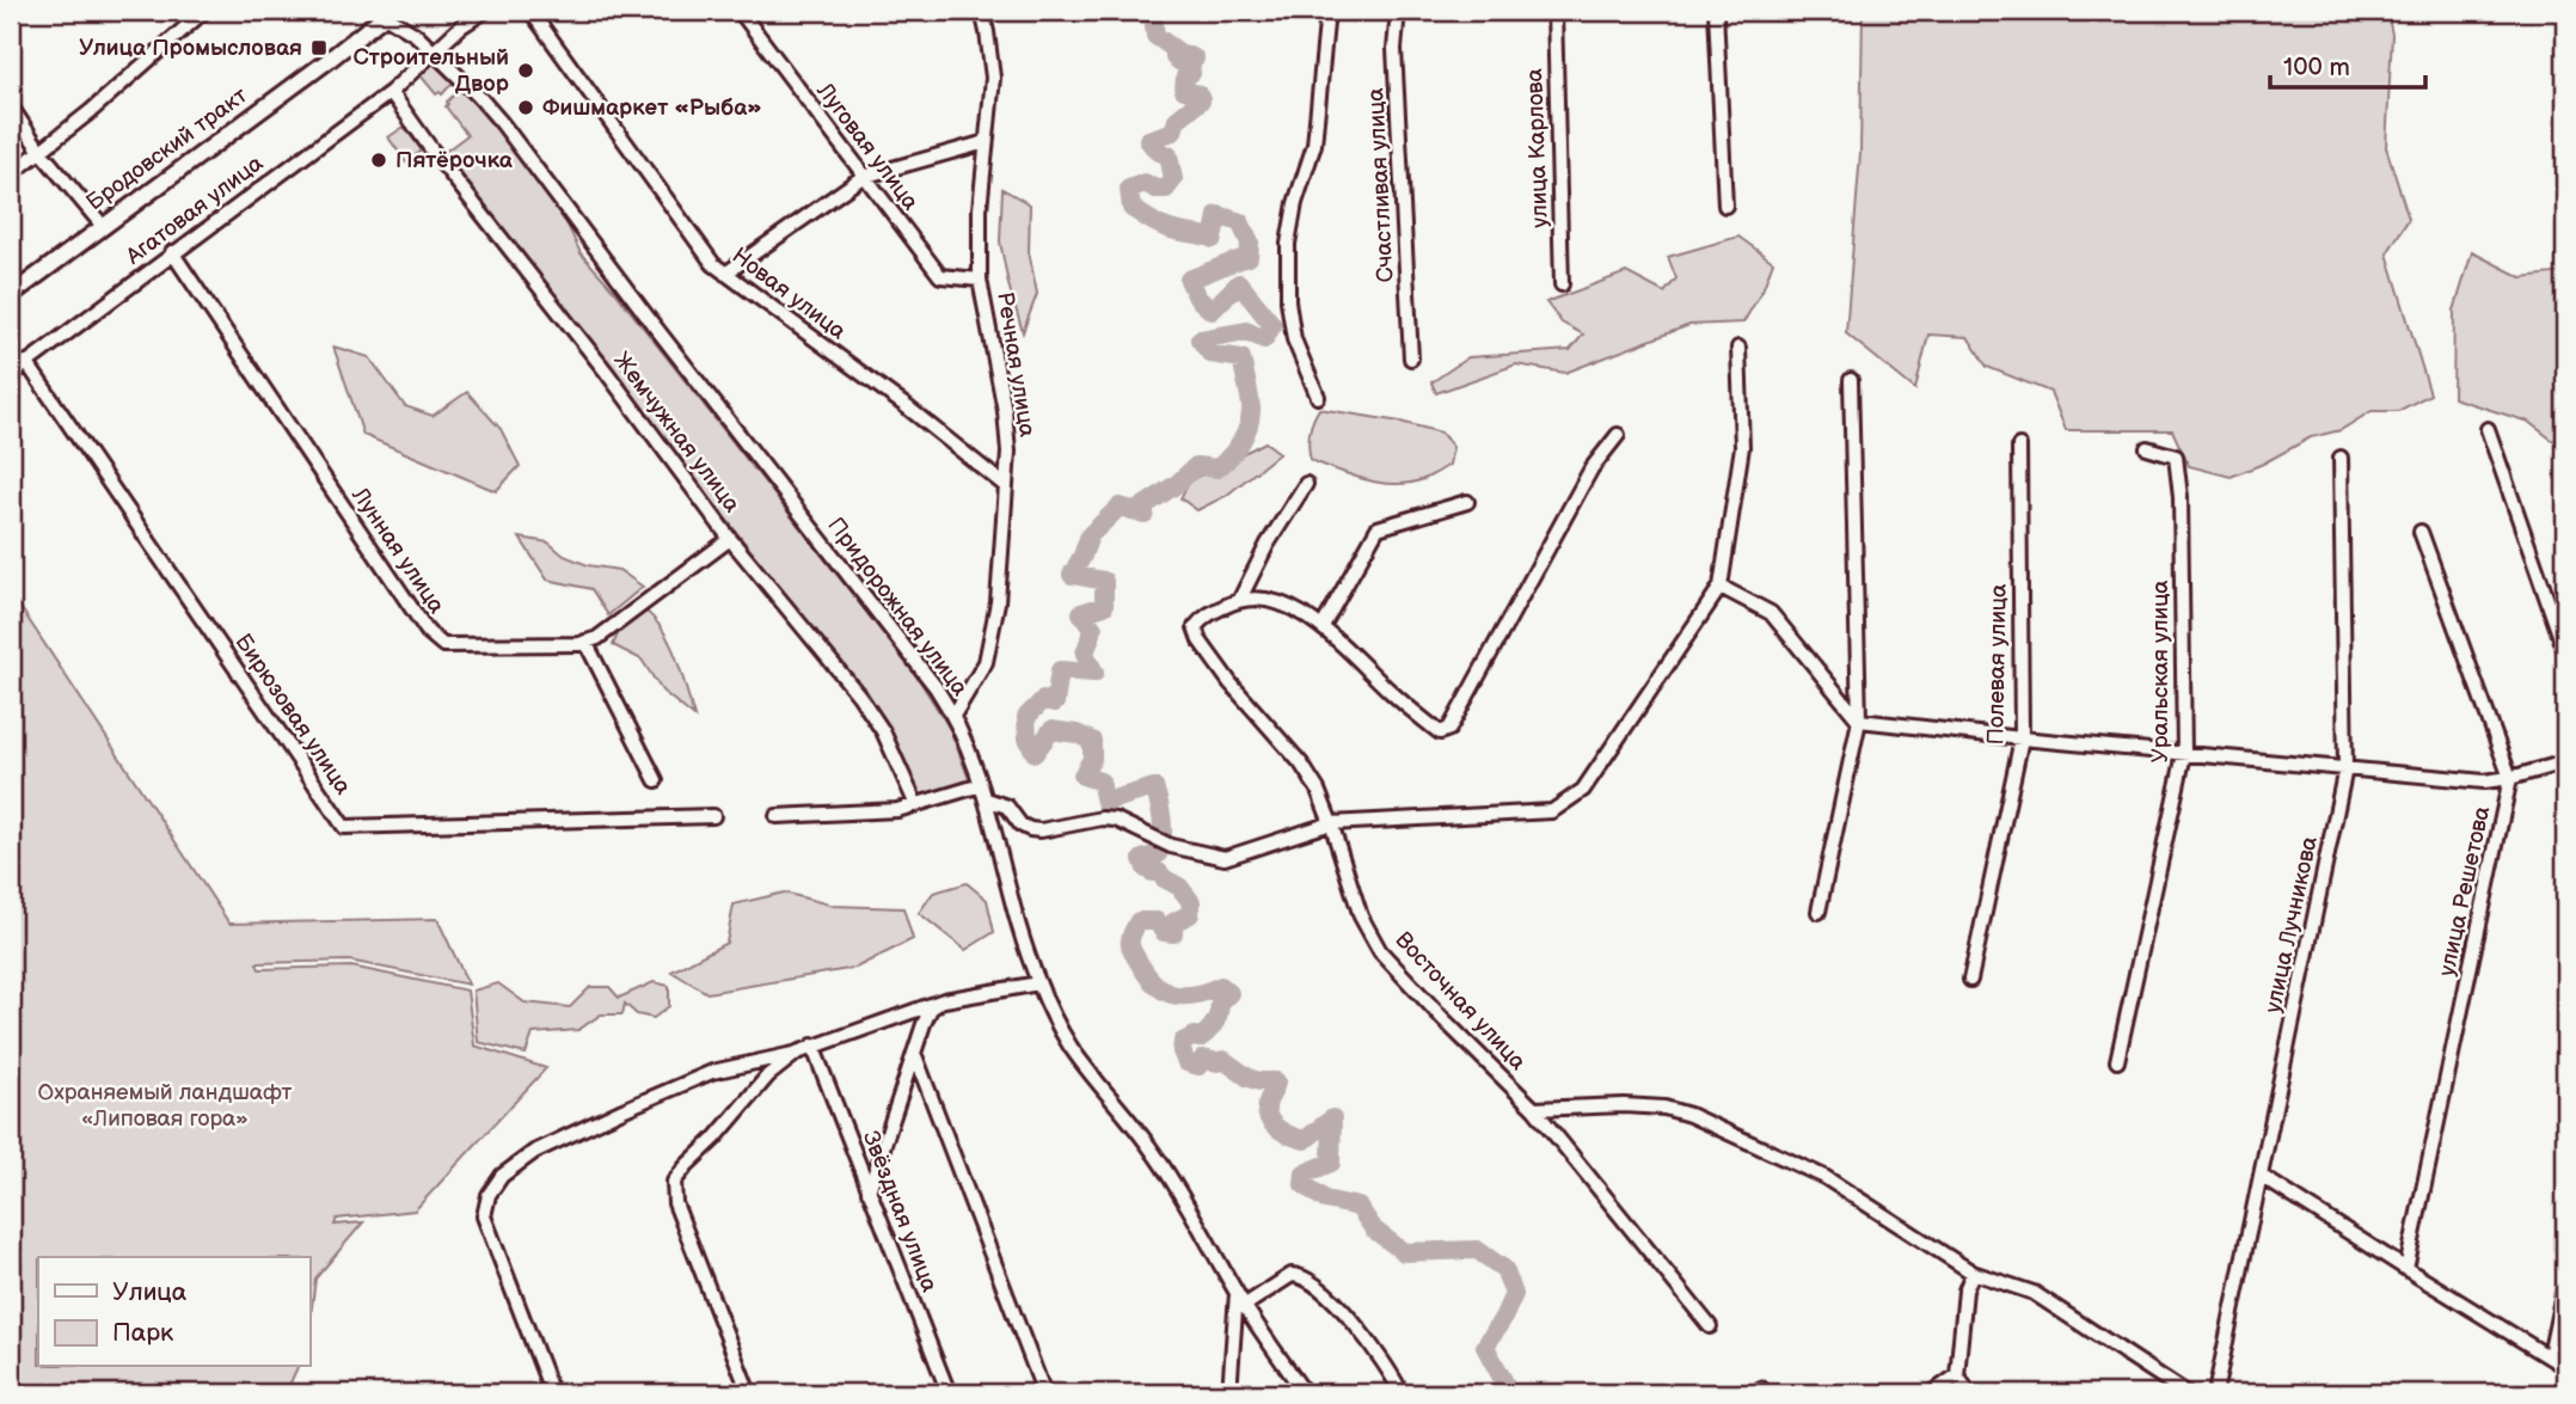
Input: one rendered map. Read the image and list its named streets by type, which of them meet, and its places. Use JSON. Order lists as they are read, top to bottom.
{
  "streets": {
    "main road": ["Бродовский тракт"],
    "street": [
      "Луговая улица",
      "улица Карлова",
      "Счастливая улица",
      "Агатовая улица",
      "Новая улица",
      "Речная улица",
      "Жемчужная улица",
      "Лунная улица",
      "Придорожная улица",
      "Полевая улица",
      "Уральская улица",
      "Бирюзовая улица",
      "улица Решетова",
      "улица Лучникова",
      "Восточная улица",
      "Звёздная улица"
    ]
  },
  "crossings": [
    ["Луговая улица", "Речная улица"],
    ["Бродовский тракт", "Придорожная улица"],
    ["Агатовая улица", "Жемчужная улица"],
    ["Агатовая улица", "Лунная улица"],
    ["Агатовая улица", "Придорожная улица"],
    ["Агатовая улица", "Бирюзовая улица"],
    ["Новая улица", "Речная улица"],
    ["Речная улица", "Придорожная улица"],
    ["Жемчужная улица", "Лунная улица"]
  ],
  "parks": ["Охраняемый ландшафт «Липовая гора»"],
  "places": {
    "transit": ["Улица Промысловая"],
    "other": ["Строительный Двор", "Фишмаркет «Рыба»", "Пятёрочка"]
  },
  "legend": ["Улица", "Парк"],
  "scale_bar": "100 m"
}
